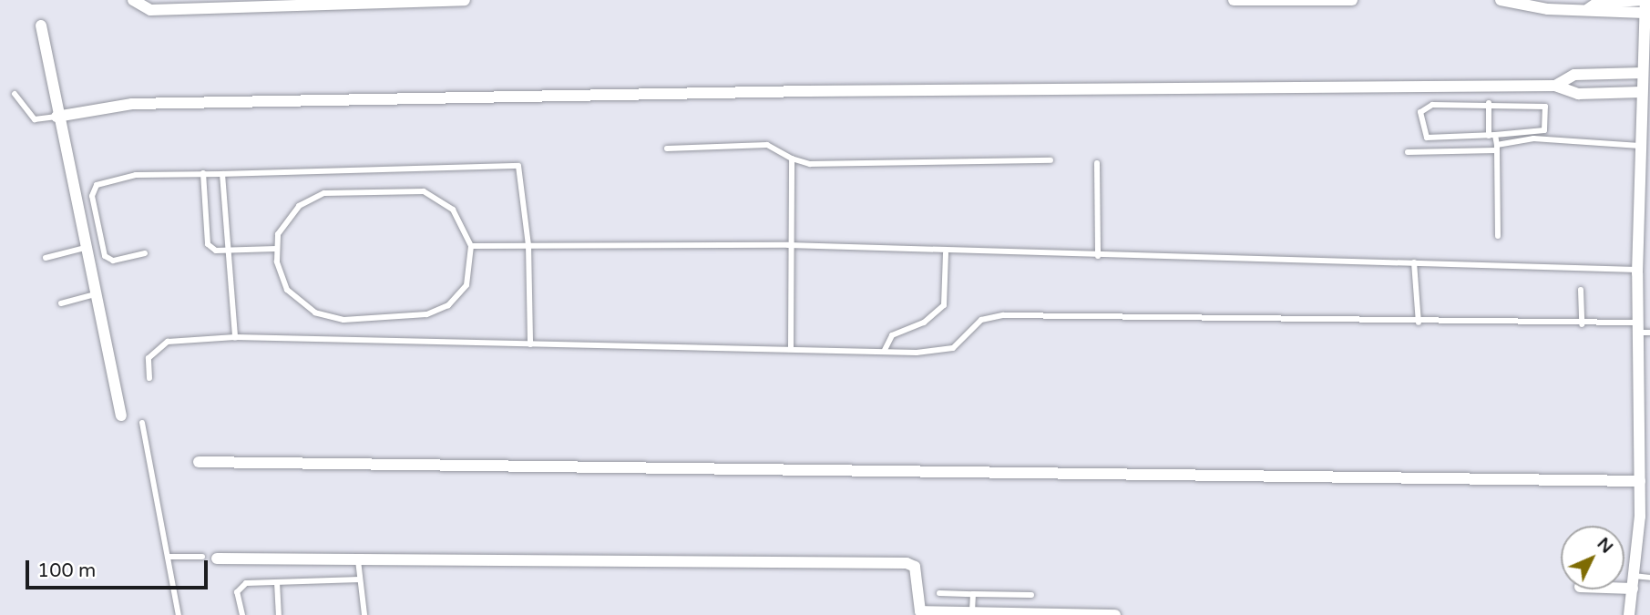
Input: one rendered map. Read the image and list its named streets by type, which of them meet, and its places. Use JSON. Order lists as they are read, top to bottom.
{
  "scale_bar": "100 m",
  "north": "top right"
}
